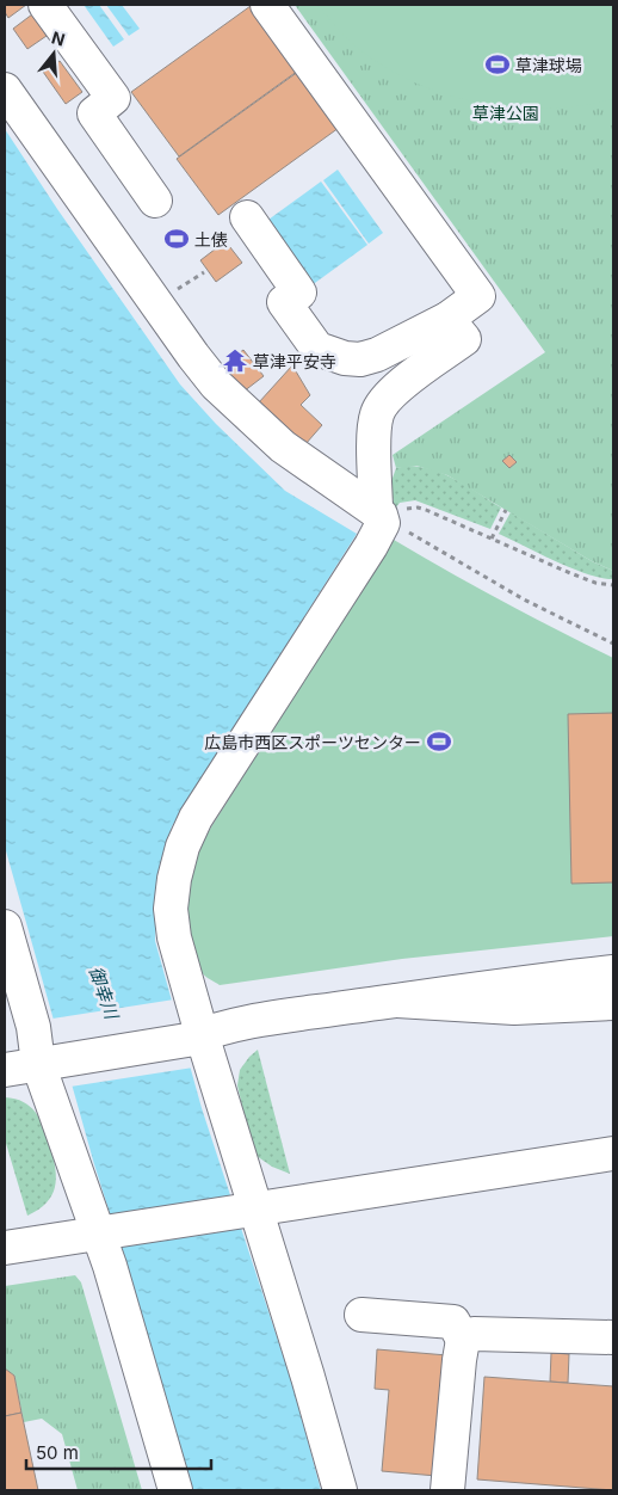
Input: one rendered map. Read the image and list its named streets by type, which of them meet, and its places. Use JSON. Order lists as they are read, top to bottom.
{
  "water": ["御幸川"],
  "parks": ["草津公園"],
  "places": {
    "sports": ["草津球場", "土俵", "広島市西区スポーツセンター"],
    "temple": ["草津平安寺"]
  },
  "scale_bar": "50 m",
  "north": "top"
}
